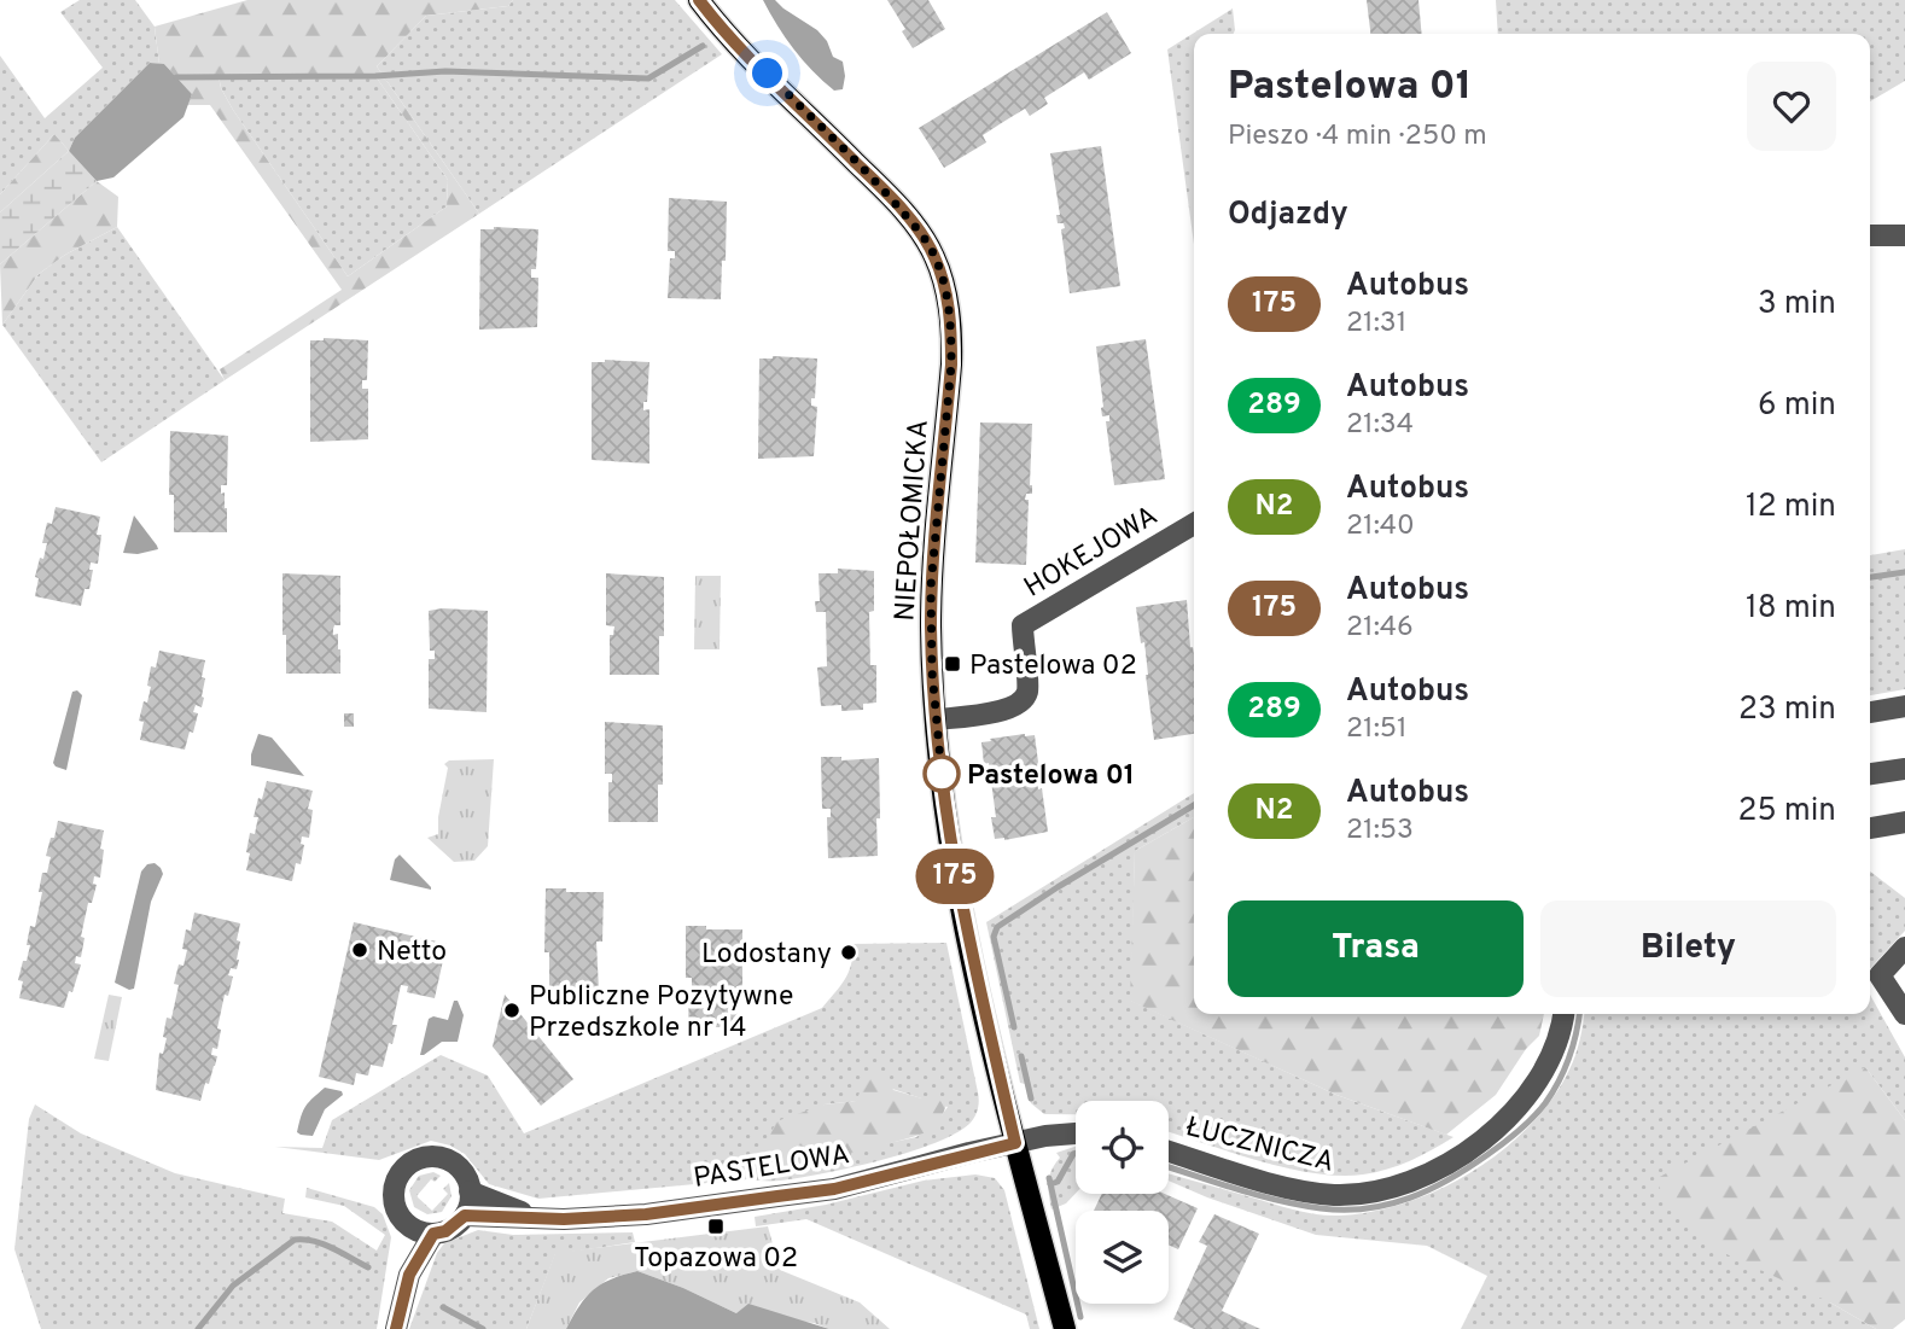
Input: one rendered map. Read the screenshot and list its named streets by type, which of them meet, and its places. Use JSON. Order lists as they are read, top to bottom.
{
  "streets": {
    "main road": ["NIEPOŁOMICKA"],
    "street": ["HOKEJOWA", "ŁUCZNICZA", "PASTELOWA"]
  },
  "crossings": [
    ["NIEPOŁOMICKA", "HOKEJOWA"],
    ["NIEPOŁOMICKA", "PASTELOWA"]
  ],
  "places": {
    "transit": ["Pastelowa 02", "Topazowa 02"],
    "other": [
      "Pastelowa 01",
      "Netto",
      "Lodostany",
      "Publiczne Pozytywne Przedszkole nr 14"
    ]
  },
  "lines": ["bus line 175"],
  "page": {
    "on_map": "175",
    "heading": [
      ["Pastelowa 01", "Pieszo · 4 min · 250 m"],
      "Odjazdy"
    ],
    "list": [
      {
        "mark": "175",
        "name": "Autobus",
        "note": "21:31",
        "value": "3 min"
      },
      {
        "mark": "289",
        "name": "Autobus",
        "note": "21:34",
        "value": "6 min"
      },
      {
        "mark": "N2",
        "name": "Autobus",
        "note": "21:40",
        "value": "12 min"
      },
      {
        "mark": "175",
        "name": "Autobus",
        "note": "21:46",
        "value": "18 min"
      },
      {
        "mark": "289",
        "name": "Autobus",
        "note": "21:51",
        "value": "23 min"
      },
      {
        "mark": "N2",
        "name": "Autobus",
        "note": "21:53",
        "value": "25 min"
      }
    ],
    "buttons": ["Trasa", "Bilety"]
  }
}
